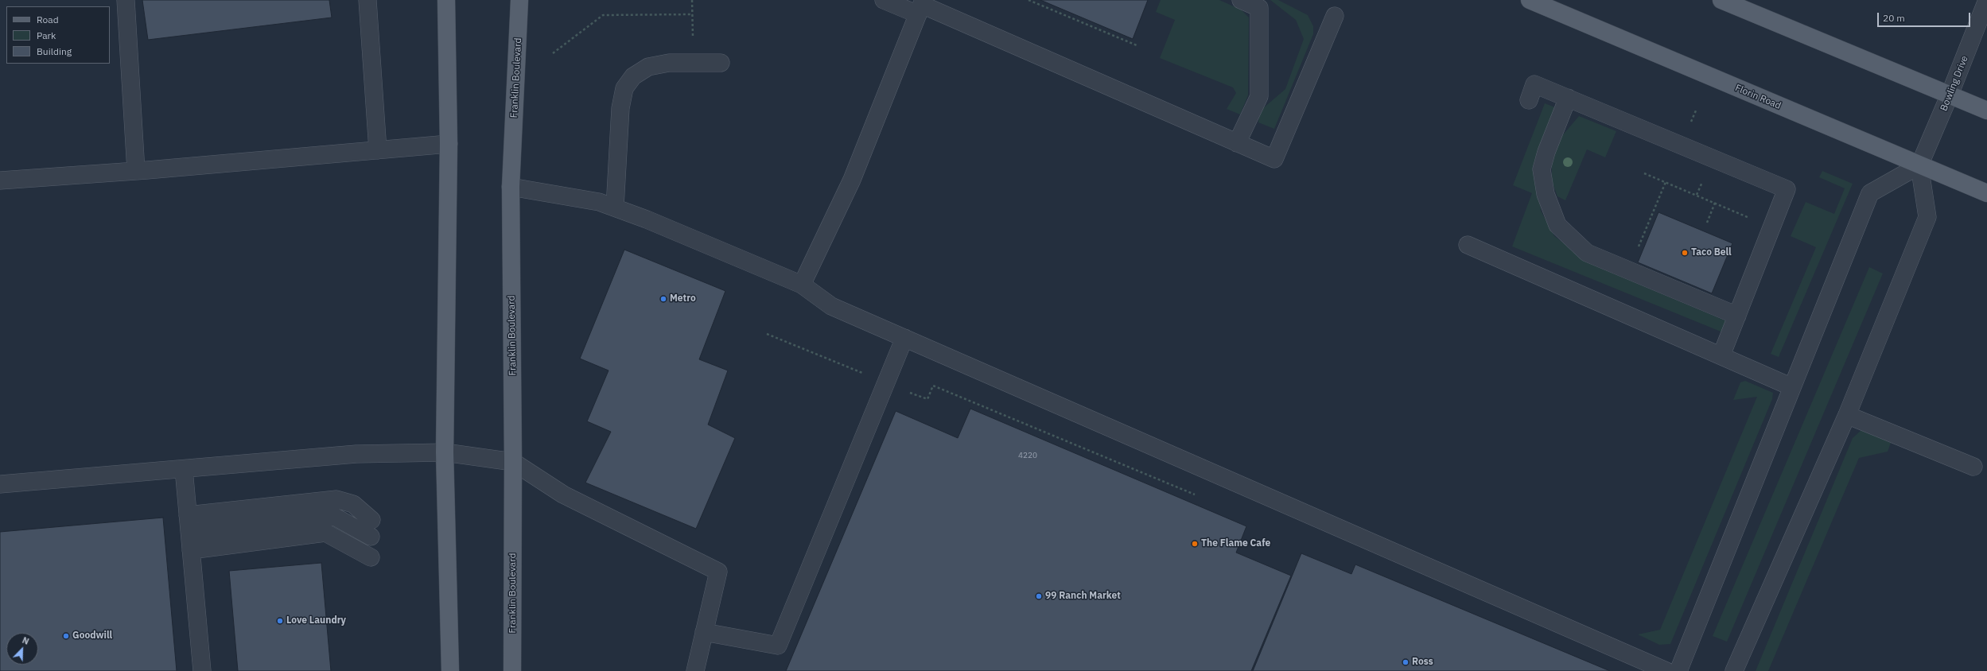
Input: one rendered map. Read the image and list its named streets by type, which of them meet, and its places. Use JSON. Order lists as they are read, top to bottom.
{
  "streets": {
    "main road": ["Franklin Boulevard", "Florin Road"],
    "street": ["Bowling Drive"]
  },
  "crossings": [
    ["Bowling Drive", "Florin Road"]
  ],
  "places": [
    "Taco Bell",
    "Metro",
    "The Flame Cafe",
    "99 Ranch Market",
    "Love Laundry",
    "Goodwill",
    "Ross"
  ],
  "house_numbers": ["4220"],
  "legend": ["Road", "Park", "Building"],
  "scale_bar": "20 m",
  "north": "top right"
}
